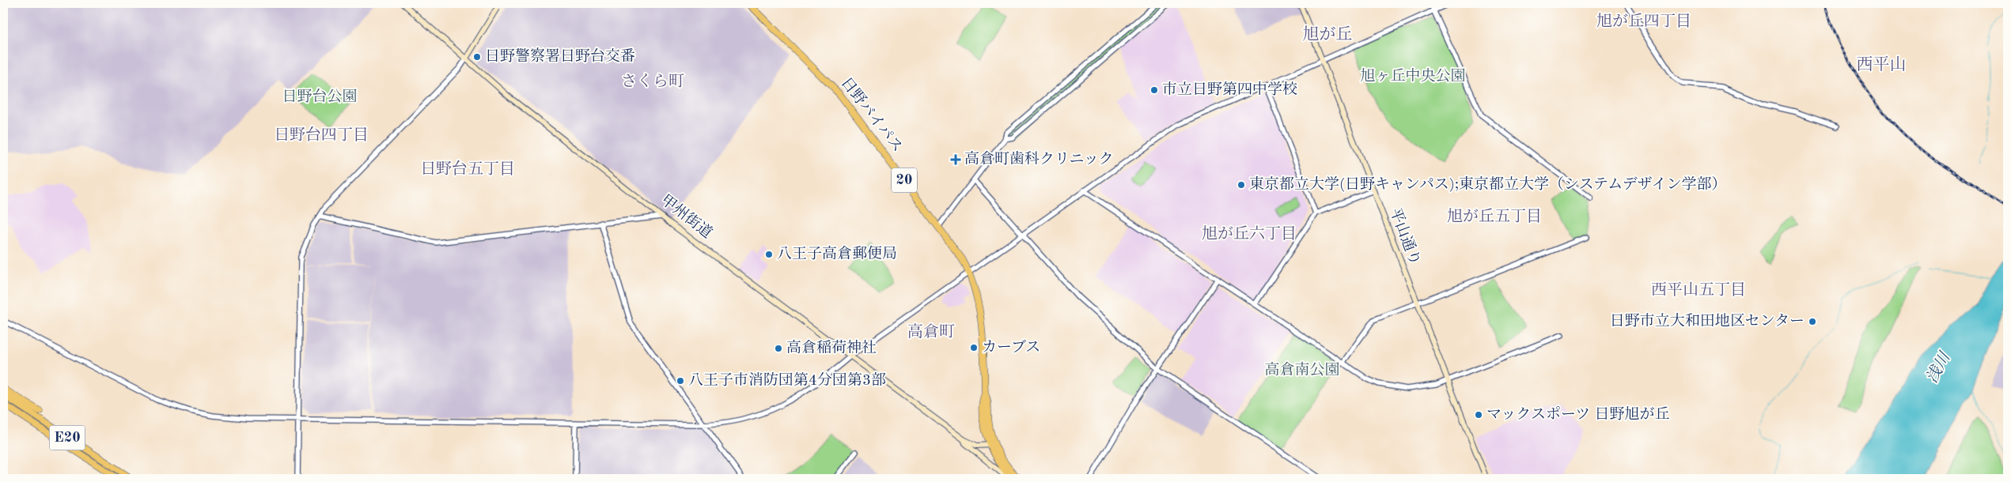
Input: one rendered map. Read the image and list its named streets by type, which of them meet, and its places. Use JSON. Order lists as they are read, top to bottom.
{
  "streets": {
    "highway": ["日野バイパス", "20", "E20"],
    "main road": ["甲州街道", "平山通り"]
  },
  "crossings": [
    ["日野バイパス", "20"],
    ["日野バイパス", "甲州街道"],
    ["20", "甲州街道"]
  ],
  "districts": [
    "旭が丘四丁目",
    "旭が丘",
    "西平山",
    "さくら町",
    "日野台四丁目",
    "日野台五丁目",
    "旭が丘五丁目",
    "旭が丘六丁目",
    "西平山五丁目",
    "高倉町"
  ],
  "water": ["浅川"],
  "parks": ["旭ヶ丘中央公園", "日野台公園", "高倉南公園"],
  "places": {
    "other": [
      "日野警察署日野台交番",
      "市立日野第四中学校",
      "東京都立大学(日野キャンパス);東京都立大学（システムデザイン学部）",
      "八王子高倉郵便局",
      "日野市立大和田地区センター",
      "カーブス",
      "高倉稲荷神社",
      "八王子市消防団第4分団第3部",
      "マックスポーツ 日野旭が丘"
    ],
    "health": ["高倉町歯科クリニック"]
  }
}
